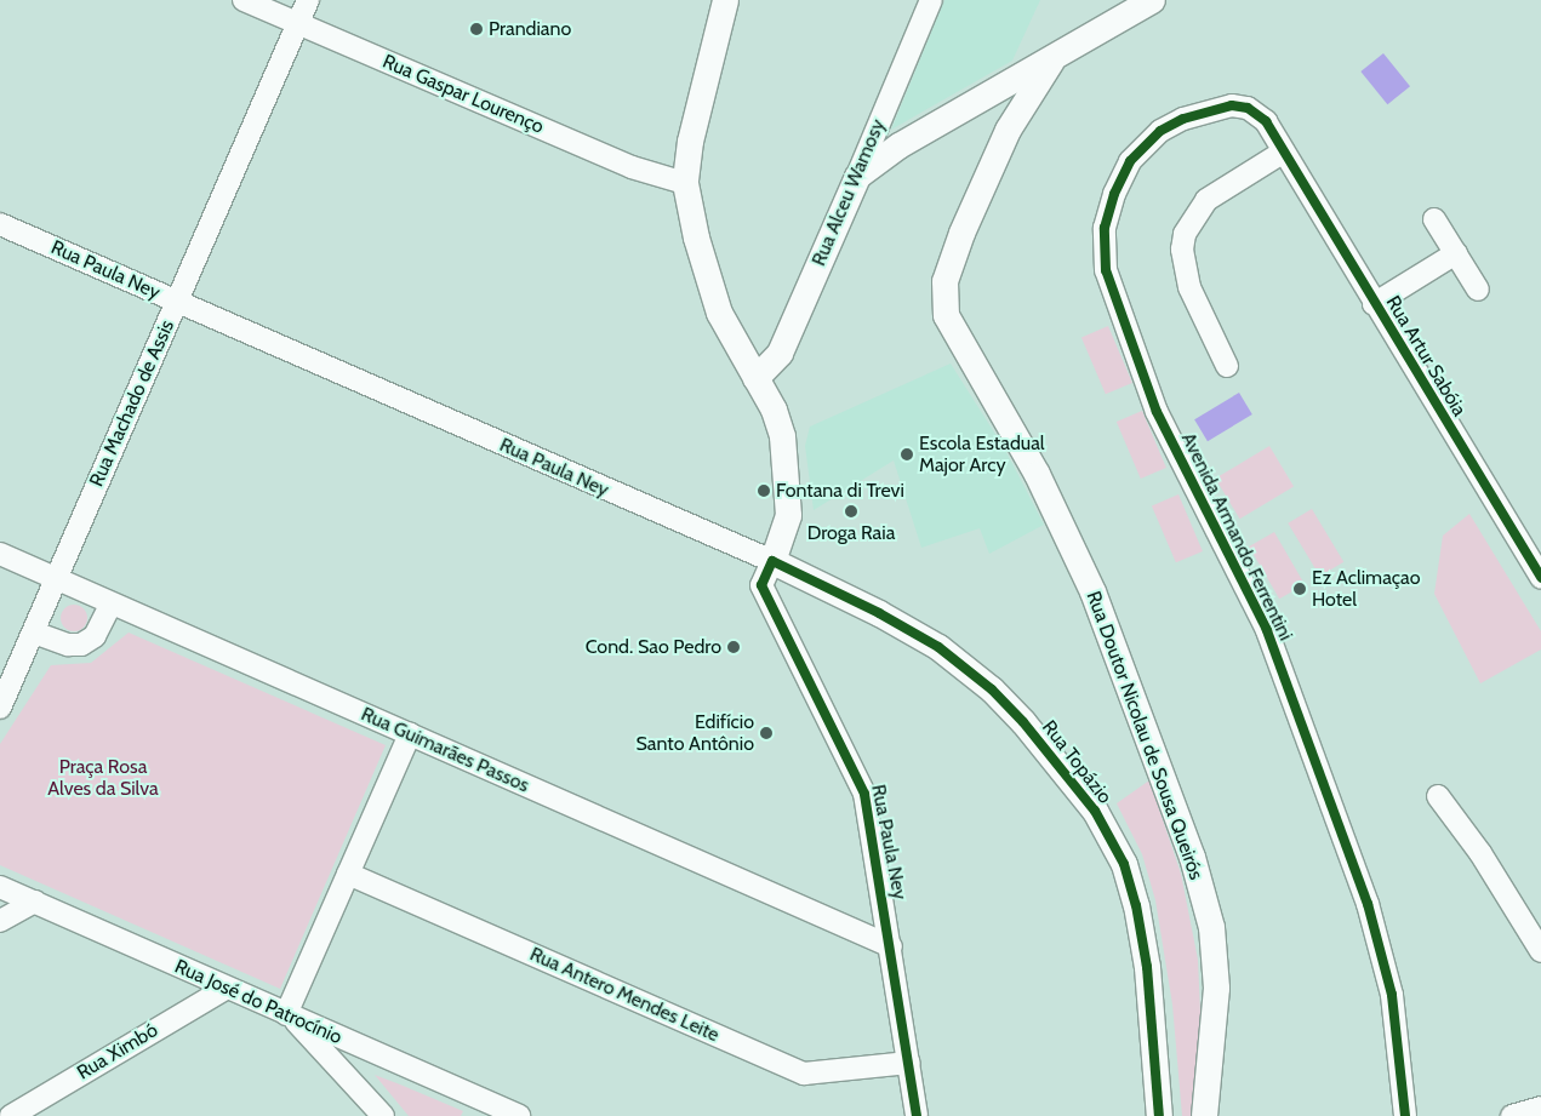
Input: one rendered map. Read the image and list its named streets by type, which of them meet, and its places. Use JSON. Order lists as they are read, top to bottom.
{
  "streets": {
    "street": [
      "Rua Gaspar Lourenço",
      "Rua Alceu Wamosy",
      "Rua Paula Ney",
      "Rua Artur Sabóia",
      "Rua Machado de Assis",
      "Avenida Armando Ferrentini",
      "Rua Doutor Nicolau de Sousa Queirós",
      "Rua Guimarães Passos",
      "Rua Topázio",
      "Rua Antero Mendes Leite",
      "Rua José do Patrocínio",
      "Rua Ximbó"
    ]
  },
  "crossings": [
    ["Rua Gaspar Lourenço", "Rua Machado de Assis"],
    ["Rua Paula Ney", "Rua Machado de Assis"],
    ["Rua Paula Ney", "Rua Guimarães Passos"],
    ["Rua Paula Ney", "Rua Topázio"],
    ["Rua Paula Ney", "Rua Antero Mendes Leite"],
    ["Rua Artur Sabóia", "Avenida Armando Ferrentini"],
    ["Rua Machado de Assis", "Rua Guimarães Passos"],
    ["Rua José do Patrocínio", "Rua Ximbó"]
  ],
  "parks": ["Praça Rosa Alves da Silva"],
  "places": [
    "Prandiano",
    "Escola Estadual Major Arcy",
    "Fontana di Trevi",
    "Droga Raia",
    "Ez Aclimaçao Hotel",
    "Cond. Sao Pedro",
    "Edifício Santo Antônio"
  ]
}
